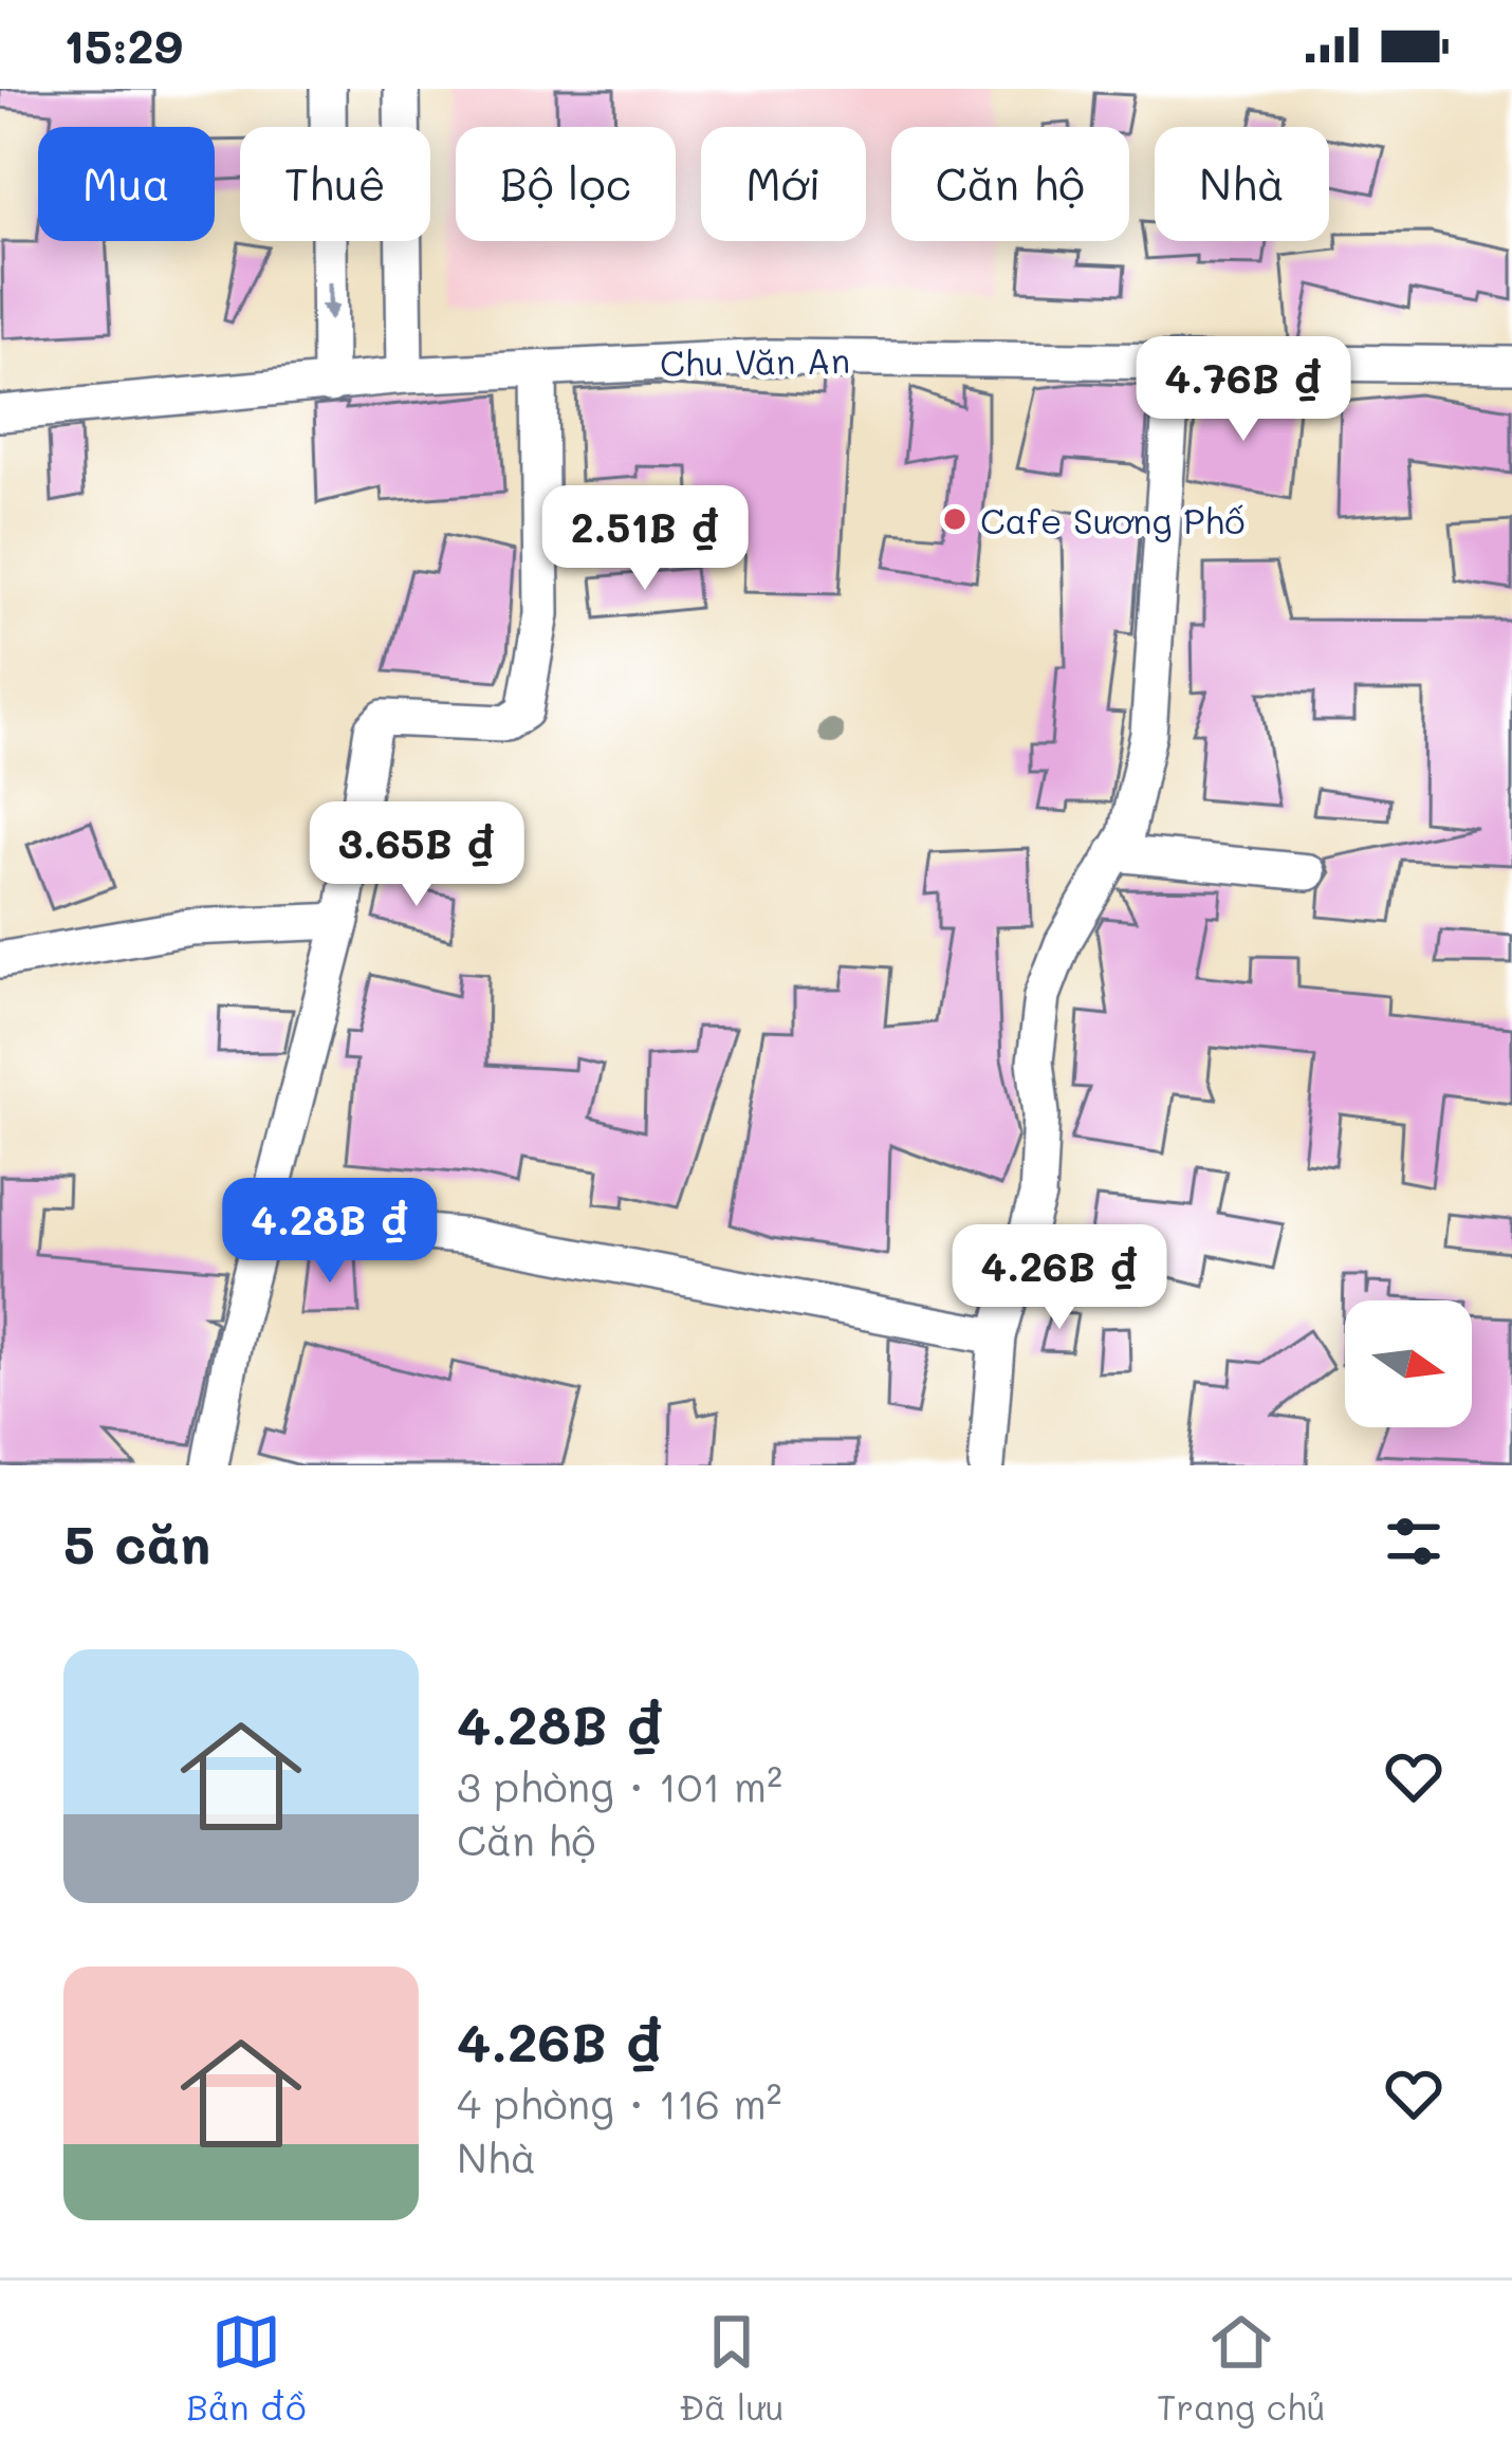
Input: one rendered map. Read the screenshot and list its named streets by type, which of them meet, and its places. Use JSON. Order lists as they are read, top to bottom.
{
  "streets": {
    "street": ["Chu Văn An"]
  },
  "places": ["Cafe Sương Phố"],
  "north": "right",
  "page": {
    "status": "15:29",
    "chip": [
      "Mua",
      "Thuê",
      "Bộ lọc",
      "Mới",
      "Căn hộ",
      "Nhà"
    ],
    "price": [
      "4.76B ₫",
      "2.51B ₫",
      "3.65B ₫",
      "4.28B ₫",
      "4.26B ₫"
    ],
    "heading": "5 căn",
    "list": [
      {
        "name": "4.28B ₫",
        "note": "3 phòng · 101 m² · Căn hộ"
      },
      {
        "name": "4.26B ₫",
        "note": "4 phòng · 116 m² · Nhà"
      }
    ],
    "tabs": ["Bản đồ", "Đã lưu", "Trang chủ"]
  }
}
